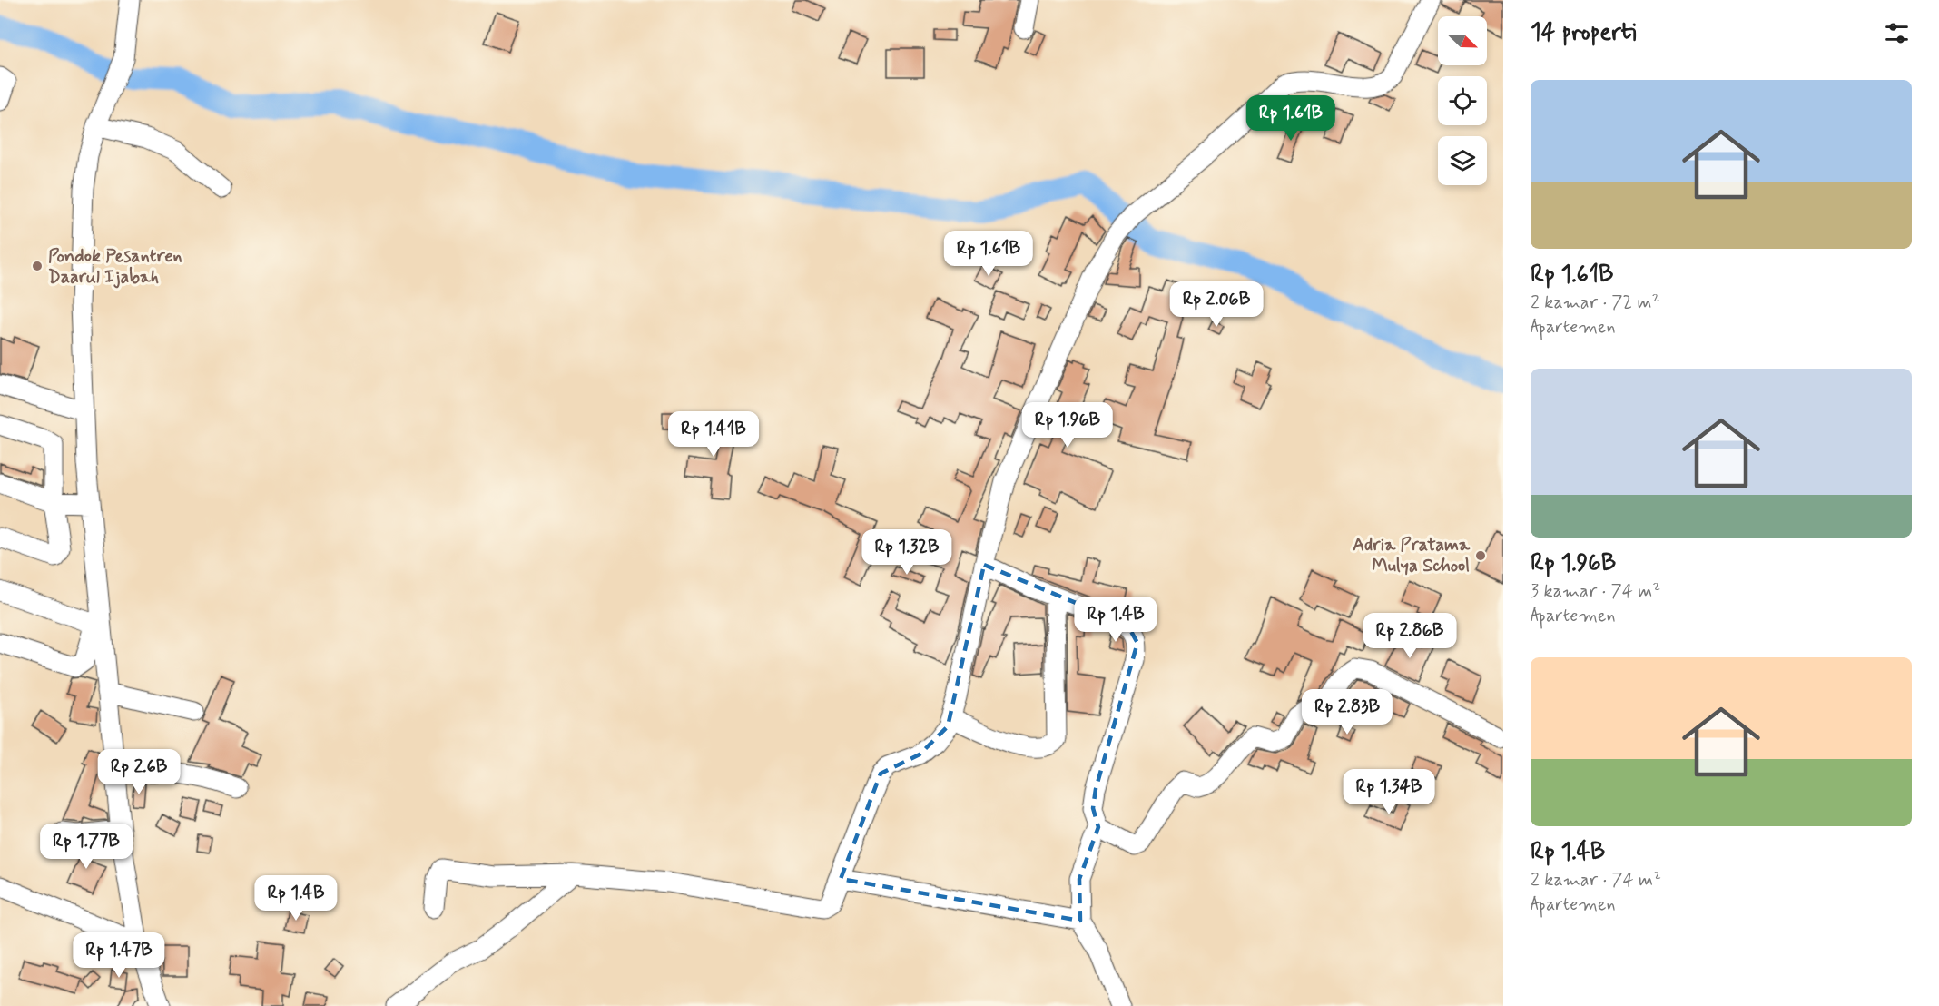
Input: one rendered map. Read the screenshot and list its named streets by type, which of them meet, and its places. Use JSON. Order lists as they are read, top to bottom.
{
  "places": ["Pondok Pesantren Daarul Ijabah", "Adria Pratama Mulya School"],
  "north": "bottom right",
  "page": {
    "heading": "14 properti",
    "list": [
      {
        "name": "Rp 1.61B",
        "note": "2 kamar · 72 m² · Apartemen"
      },
      {
        "name": "Rp 1.96B",
        "note": "3 kamar · 74 m² · Apartemen"
      },
      {
        "name": "Rp 1.4B",
        "note": "2 kamar · 74 m² · Apartemen"
      }
    ],
    "price": [
      "Rp 1.61B",
      "Rp 1.61B",
      "Rp 2.06B",
      "Rp 1.96B",
      "Rp 1.41B",
      "Rp 1.32B",
      "Rp 1.4B",
      "Rp 2.86B",
      "Rp 2.83B",
      "Rp 2.6B",
      "Rp 1.34B",
      "Rp 1.77B",
      "Rp 1.4B",
      "Rp 1.47B"
    ]
  }
}
